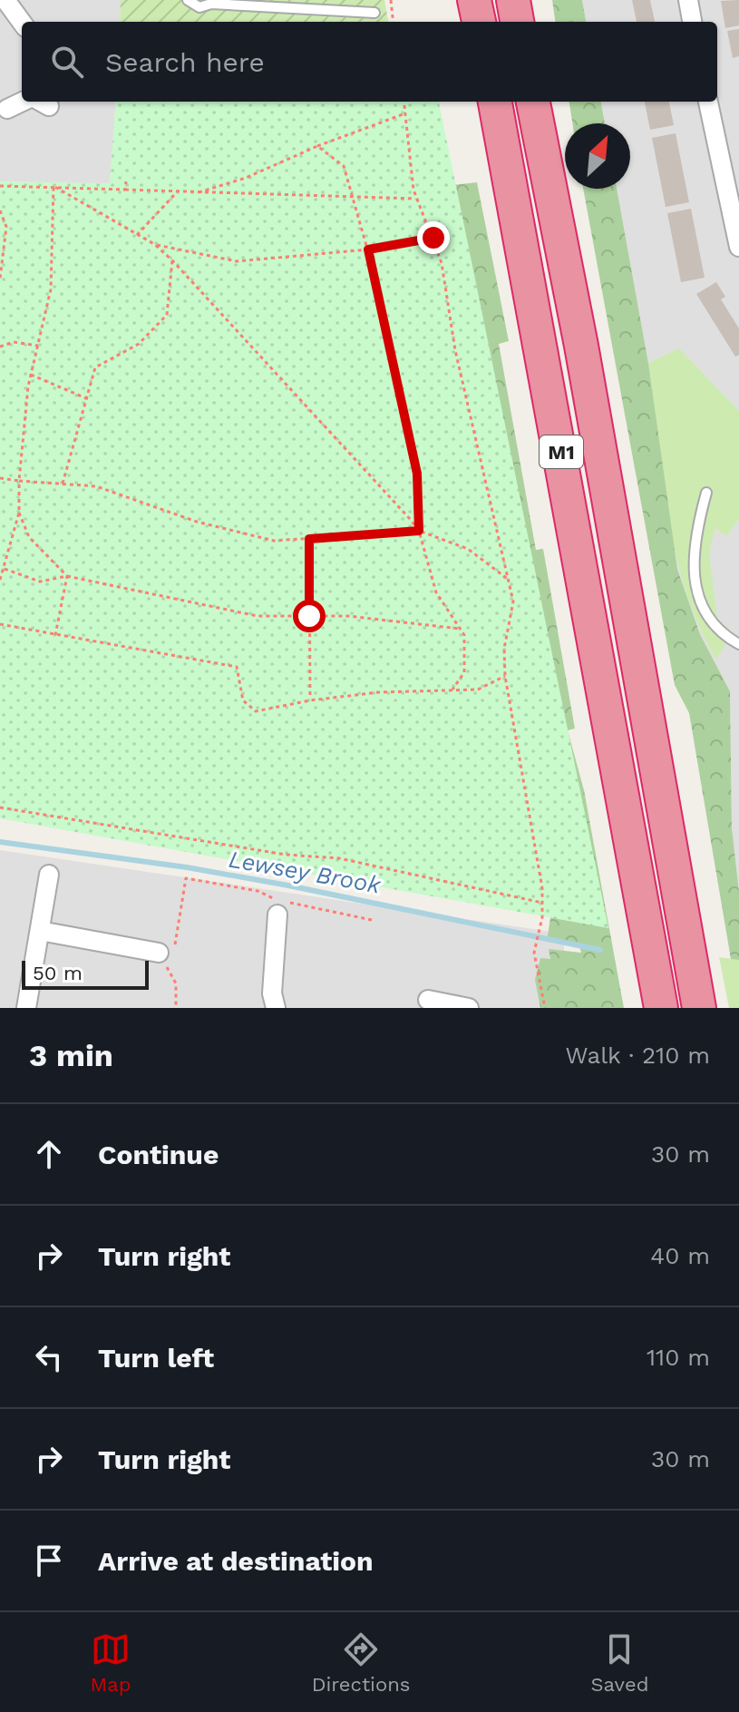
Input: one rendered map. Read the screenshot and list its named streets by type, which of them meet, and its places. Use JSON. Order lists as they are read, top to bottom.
{
  "streets": {
    "highway": ["M1"]
  },
  "water": ["Lewsey Brook"],
  "scale_bar": "50 m",
  "north": "top right",
  "page": {
    "search": "Search here",
    "scale": "50 m",
    "heading": ["3 min", "Walk · 210 m"],
    "list": [
      ["Continue", "30 m"],
      ["Turn right", "40 m"],
      ["Turn left", "110 m"],
      ["Turn right", "30 m"],
      "Arrive at destination"
    ],
    "nav": ["Map", "Directions", "Saved"]
  }
}
